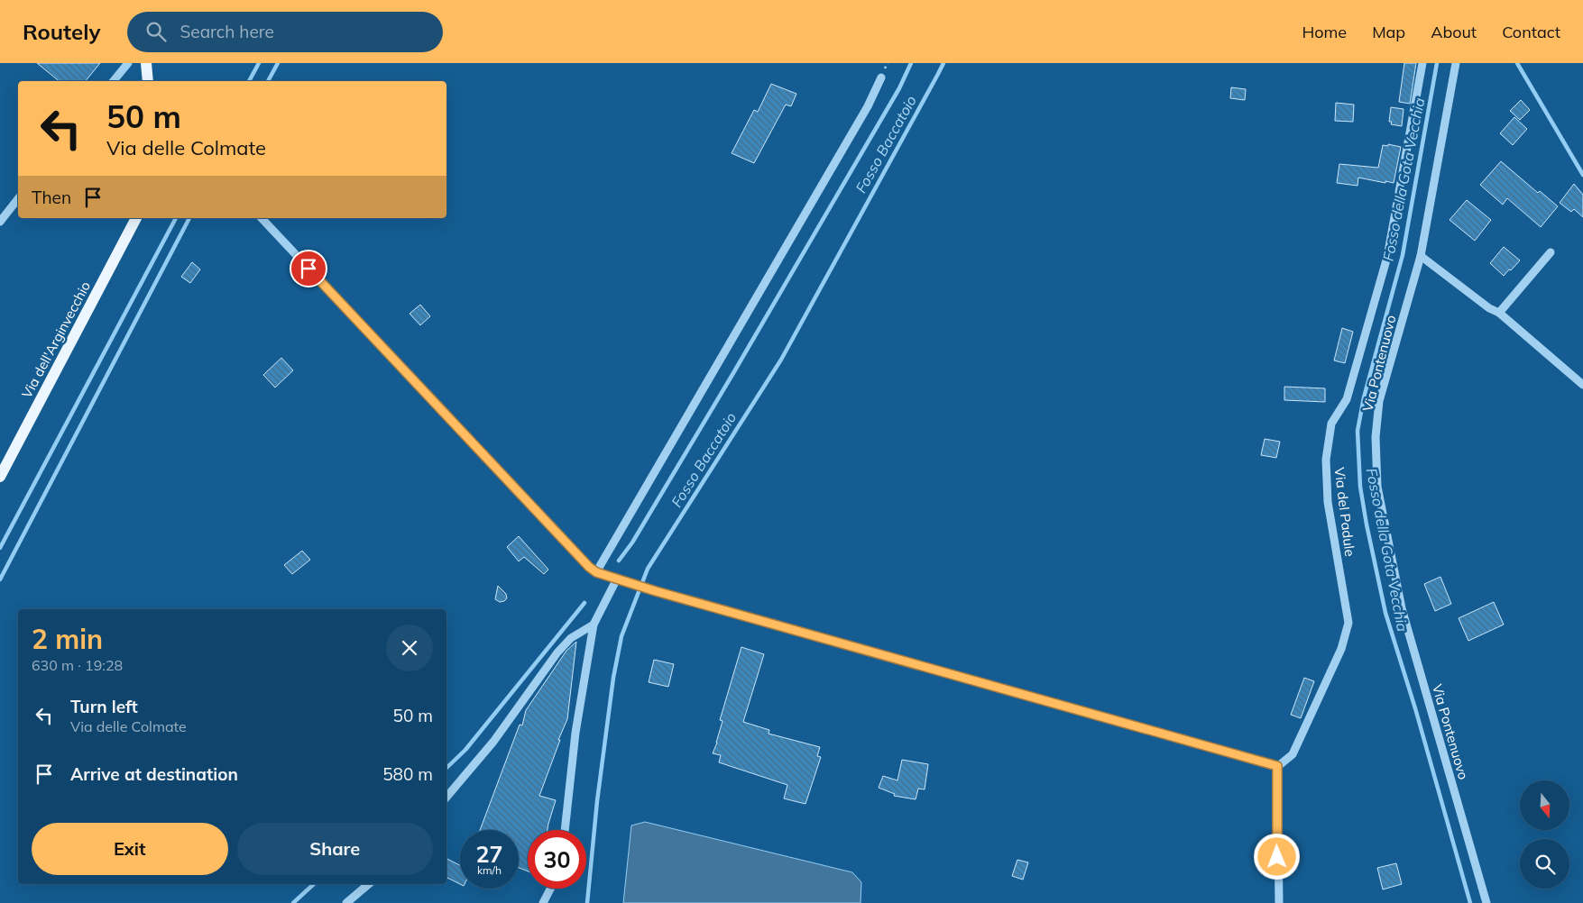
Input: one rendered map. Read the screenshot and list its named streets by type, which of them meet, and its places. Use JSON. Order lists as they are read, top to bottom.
{
  "streets": {
    "main road": ["Via dell'Arginvecchio"],
    "street": ["Via Pontenuovo", "Via del Padule"]
  },
  "water": ["Fosso Baccatoio", "Fosso della Gota Vecchia"],
  "north": "bottom",
  "page": {
    "header": "Routely",
    "search": "Search here",
    "nav": [
      "Home",
      "Map",
      "About",
      "Contact"
    ],
    "turn": ["50 m", "Via delle Colmate"],
    "then": "Then",
    "heading": ["2 min", "630 m · 19:28"],
    "list": [
      {
        "name": "Turn left",
        "note": "Via delle Colmate",
        "value": "50 m"
      },
      {
        "name": "Arrive at destination",
        "value": "580 m"
      }
    ],
    "buttons": ["Exit", "Share"],
    "speed": "27 km/h",
    "limit": "30"
  }
}
